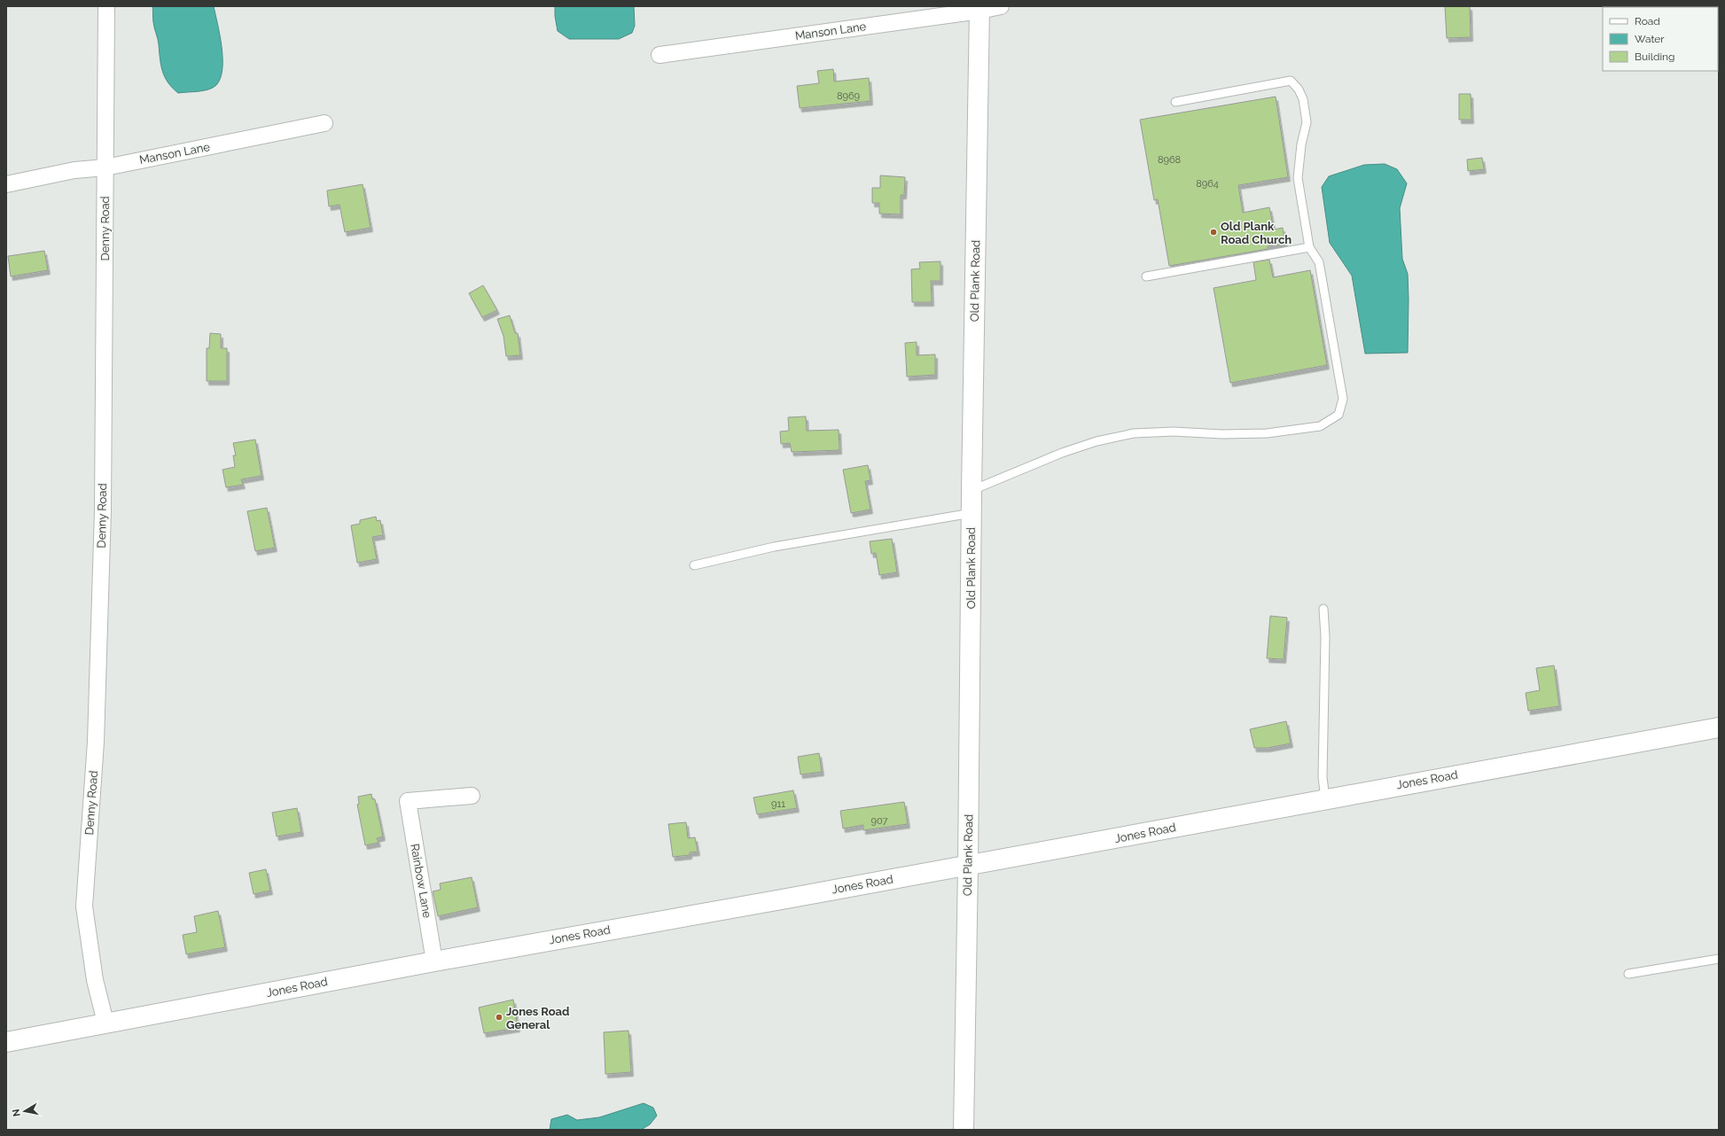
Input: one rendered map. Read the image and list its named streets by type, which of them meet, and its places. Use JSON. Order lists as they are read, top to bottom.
{
  "streets": {
    "street": [
      "Manson Lane",
      "Denny Road",
      "Old Plank Road",
      "Jones Road",
      "Rainbow Lane"
    ]
  },
  "crossings": [
    ["Manson Lane", "Denny Road"],
    ["Manson Lane", "Old Plank Road"],
    ["Denny Road", "Jones Road"],
    ["Old Plank Road", "Jones Road"],
    ["Jones Road", "Rainbow Lane"]
  ],
  "places": ["Old Plank Road Church", "Jones Road General"],
  "house_numbers": [
    "8969",
    "8968",
    "8964",
    "911",
    "907"
  ],
  "legend": ["Road", "Water", "Building"],
  "north": "left"
}
